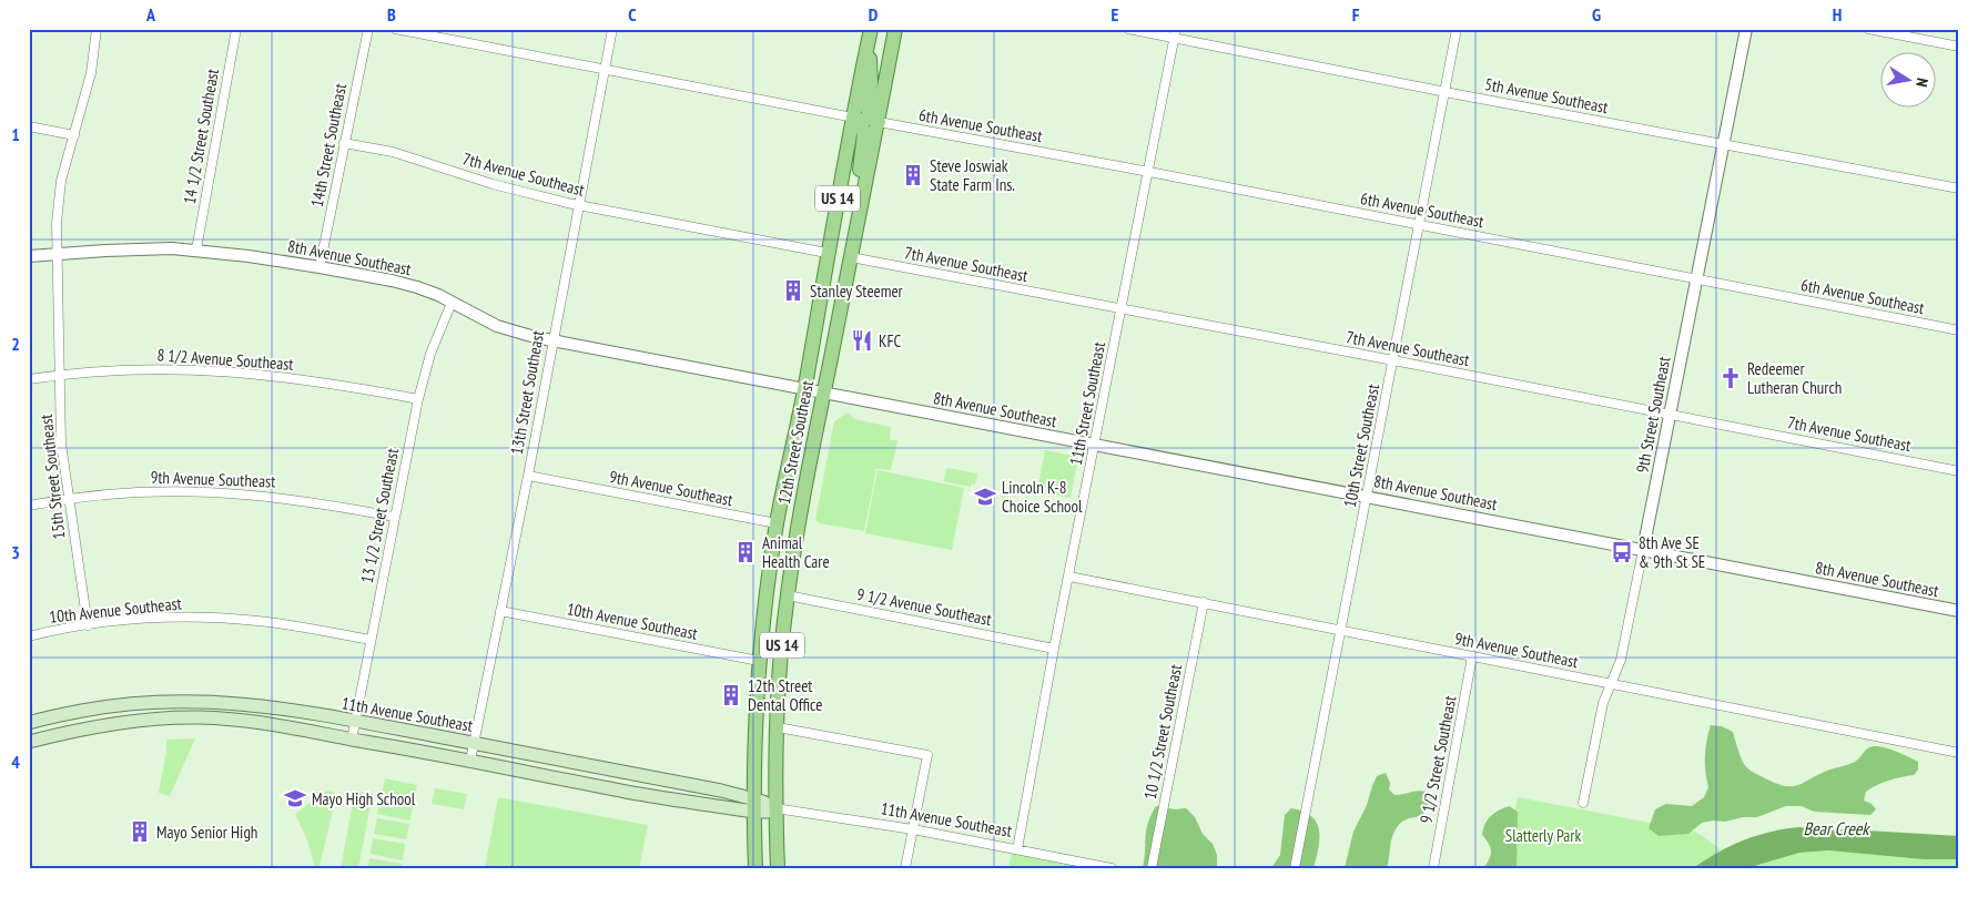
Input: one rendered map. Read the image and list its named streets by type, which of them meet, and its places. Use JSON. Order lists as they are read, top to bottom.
{
  "streets": {
    "main road": ["US 14", "12th Street Southeast", "11th Avenue Southeast"],
    "street": [
      "5th Avenue Southeast",
      "6th Avenue Southeast",
      "14 1/2 Street Southeast",
      "14th Street Southeast",
      "7th Avenue Southeast",
      "8th Avenue Southeast",
      "8 1/2 Avenue Southeast",
      "13th Street Southeast",
      "11th Street Southeast",
      "9th Street Southeast",
      "10th Street Southeast",
      "15th Street Southeast",
      "9th Avenue Southeast",
      "13 1/2 Street Southeast",
      "9 1/2 Avenue Southeast",
      "10th Avenue Southeast",
      "10 1/2 Street Southeast",
      "9 1/2 Street Southeast"
    ]
  },
  "crossings": [
    ["5th Avenue Southeast", "11th Street Southeast"],
    ["5th Avenue Southeast", "9th Street Southeast"],
    ["5th Avenue Southeast", "10th Street Southeast"],
    ["6th Avenue Southeast", "11th Street Southeast"],
    ["6th Avenue Southeast", "9th Street Southeast"],
    ["6th Avenue Southeast", "12th Street Southeast"],
    ["6th Avenue Southeast", "10th Street Southeast"],
    ["14 1/2 Street Southeast", "8th Avenue Southeast"],
    ["14th Street Southeast", "7th Avenue Southeast"],
    ["14th Street Southeast", "8th Avenue Southeast"],
    ["7th Avenue Southeast", "13th Street Southeast"],
    ["7th Avenue Southeast", "11th Street Southeast"],
    ["7th Avenue Southeast", "9th Street Southeast"],
    ["7th Avenue Southeast", "12th Street Southeast"],
    ["7th Avenue Southeast", "10th Street Southeast"],
    ["8th Avenue Southeast", "13th Street Southeast"],
    ["8th Avenue Southeast", "11th Street Southeast"],
    ["8th Avenue Southeast", "9th Street Southeast"],
    ["8th Avenue Southeast", "12th Street Southeast"],
    ["8th Avenue Southeast", "10th Street Southeast"],
    ["8th Avenue Southeast", "15th Street Southeast"],
    ["8th Avenue Southeast", "13 1/2 Street Southeast"],
    ["8 1/2 Avenue Southeast", "15th Street Southeast"],
    ["8 1/2 Avenue Southeast", "13 1/2 Street Southeast"],
    ["13th Street Southeast", "9th Avenue Southeast"],
    ["13th Street Southeast", "10th Avenue Southeast"],
    ["13th Street Southeast", "11th Avenue Southeast"],
    ["11th Street Southeast", "9th Avenue Southeast"],
    ["11th Street Southeast", "9 1/2 Avenue Southeast"],
    ["11th Street Southeast", "11th Avenue Southeast"],
    ["9th Street Southeast", "9th Avenue Southeast"],
    ["12th Street Southeast", "9th Avenue Southeast"],
    ["12th Street Southeast", "9 1/2 Avenue Southeast"],
    ["12th Street Southeast", "10th Avenue Southeast"],
    ["12th Street Southeast", "11th Avenue Southeast"],
    ["10th Street Southeast", "9th Avenue Southeast"],
    ["15th Street Southeast", "9th Avenue Southeast"],
    ["15th Street Southeast", "10th Avenue Southeast"],
    ["9th Avenue Southeast", "13 1/2 Street Southeast"],
    ["9th Avenue Southeast", "10 1/2 Street Southeast"],
    ["9th Avenue Southeast", "9 1/2 Street Southeast"],
    ["13 1/2 Street Southeast", "10th Avenue Southeast"],
    ["13 1/2 Street Southeast", "11th Avenue Southeast"]
  ],
  "water": ["Bear Creek"],
  "parks": ["Slatterly Park"],
  "places": {
    "building": [
      "Steve Joswiak State Farm Ins.",
      "Stanley Steemer",
      "Animal Health Care",
      "12th Street Dental Office",
      "Mayo Senior High"
    ],
    "restaurant": ["KFC"],
    "church": ["Redeemer Lutheran Church"],
    "school or university": ["Lincoln K-8 Choice School", "Mayo High School"],
    "bus stop": ["8th Ave SE & 9th St SE"]
  },
  "north": "right",
  "grid": {
    "columns": [
      "A",
      "B",
      "C",
      "D",
      "E",
      "F",
      "G",
      "H"
    ],
    "rows": [
      "1",
      "2",
      "3",
      "4"
    ]
  }
}
